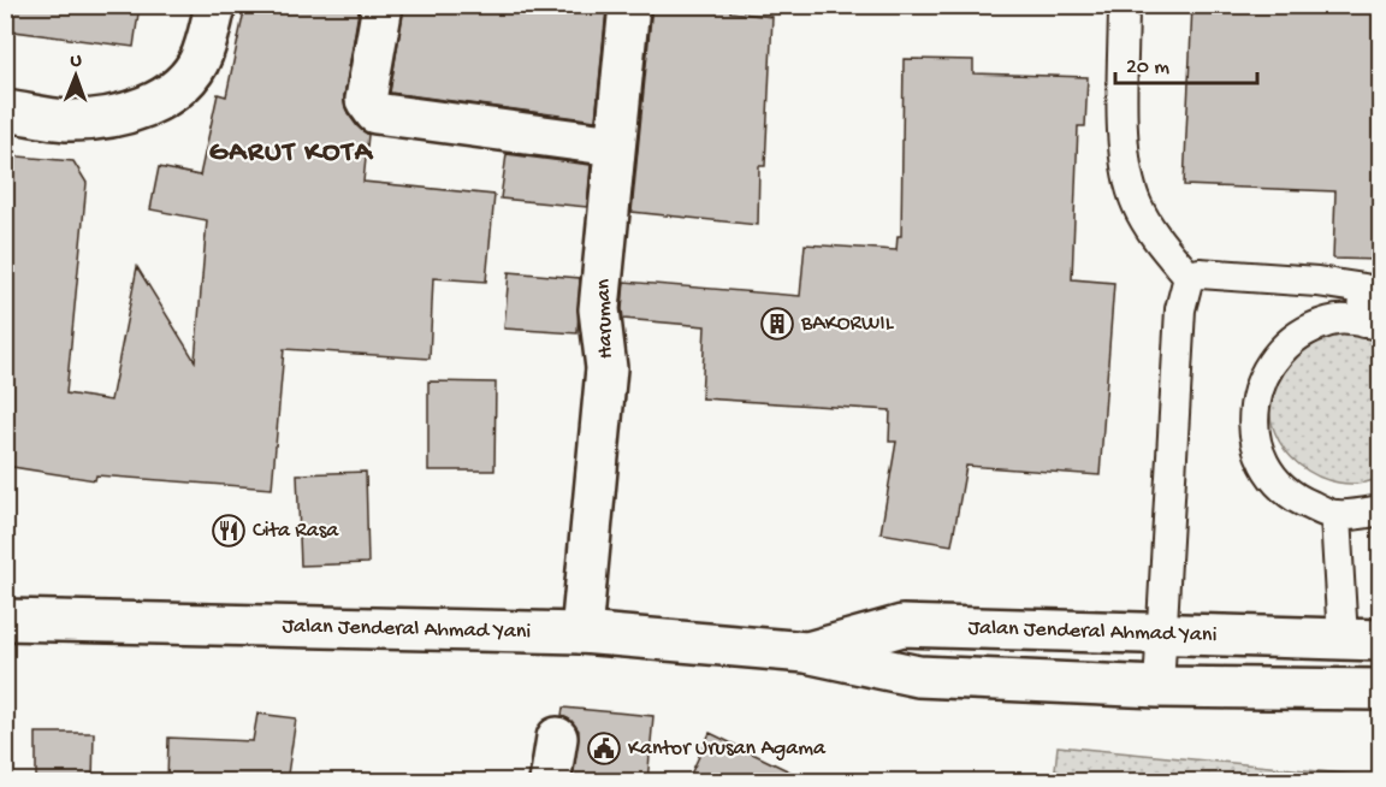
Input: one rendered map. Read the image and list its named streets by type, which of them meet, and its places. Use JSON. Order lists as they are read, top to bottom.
{
  "streets": {
    "main road": ["Haruman", "Jalan Jenderal Ahmad Yani"]
  },
  "crossings": [
    ["Haruman", "Jalan Jenderal Ahmad Yani"]
  ],
  "districts": ["GARUT KOTA"],
  "places": {
    "building": ["BAKORWIL"],
    "restaurant": ["Cita Rasa"],
    "public building": ["Kantor Urusan Agama"]
  },
  "scale_bar": "20 m",
  "north": "top"
}
